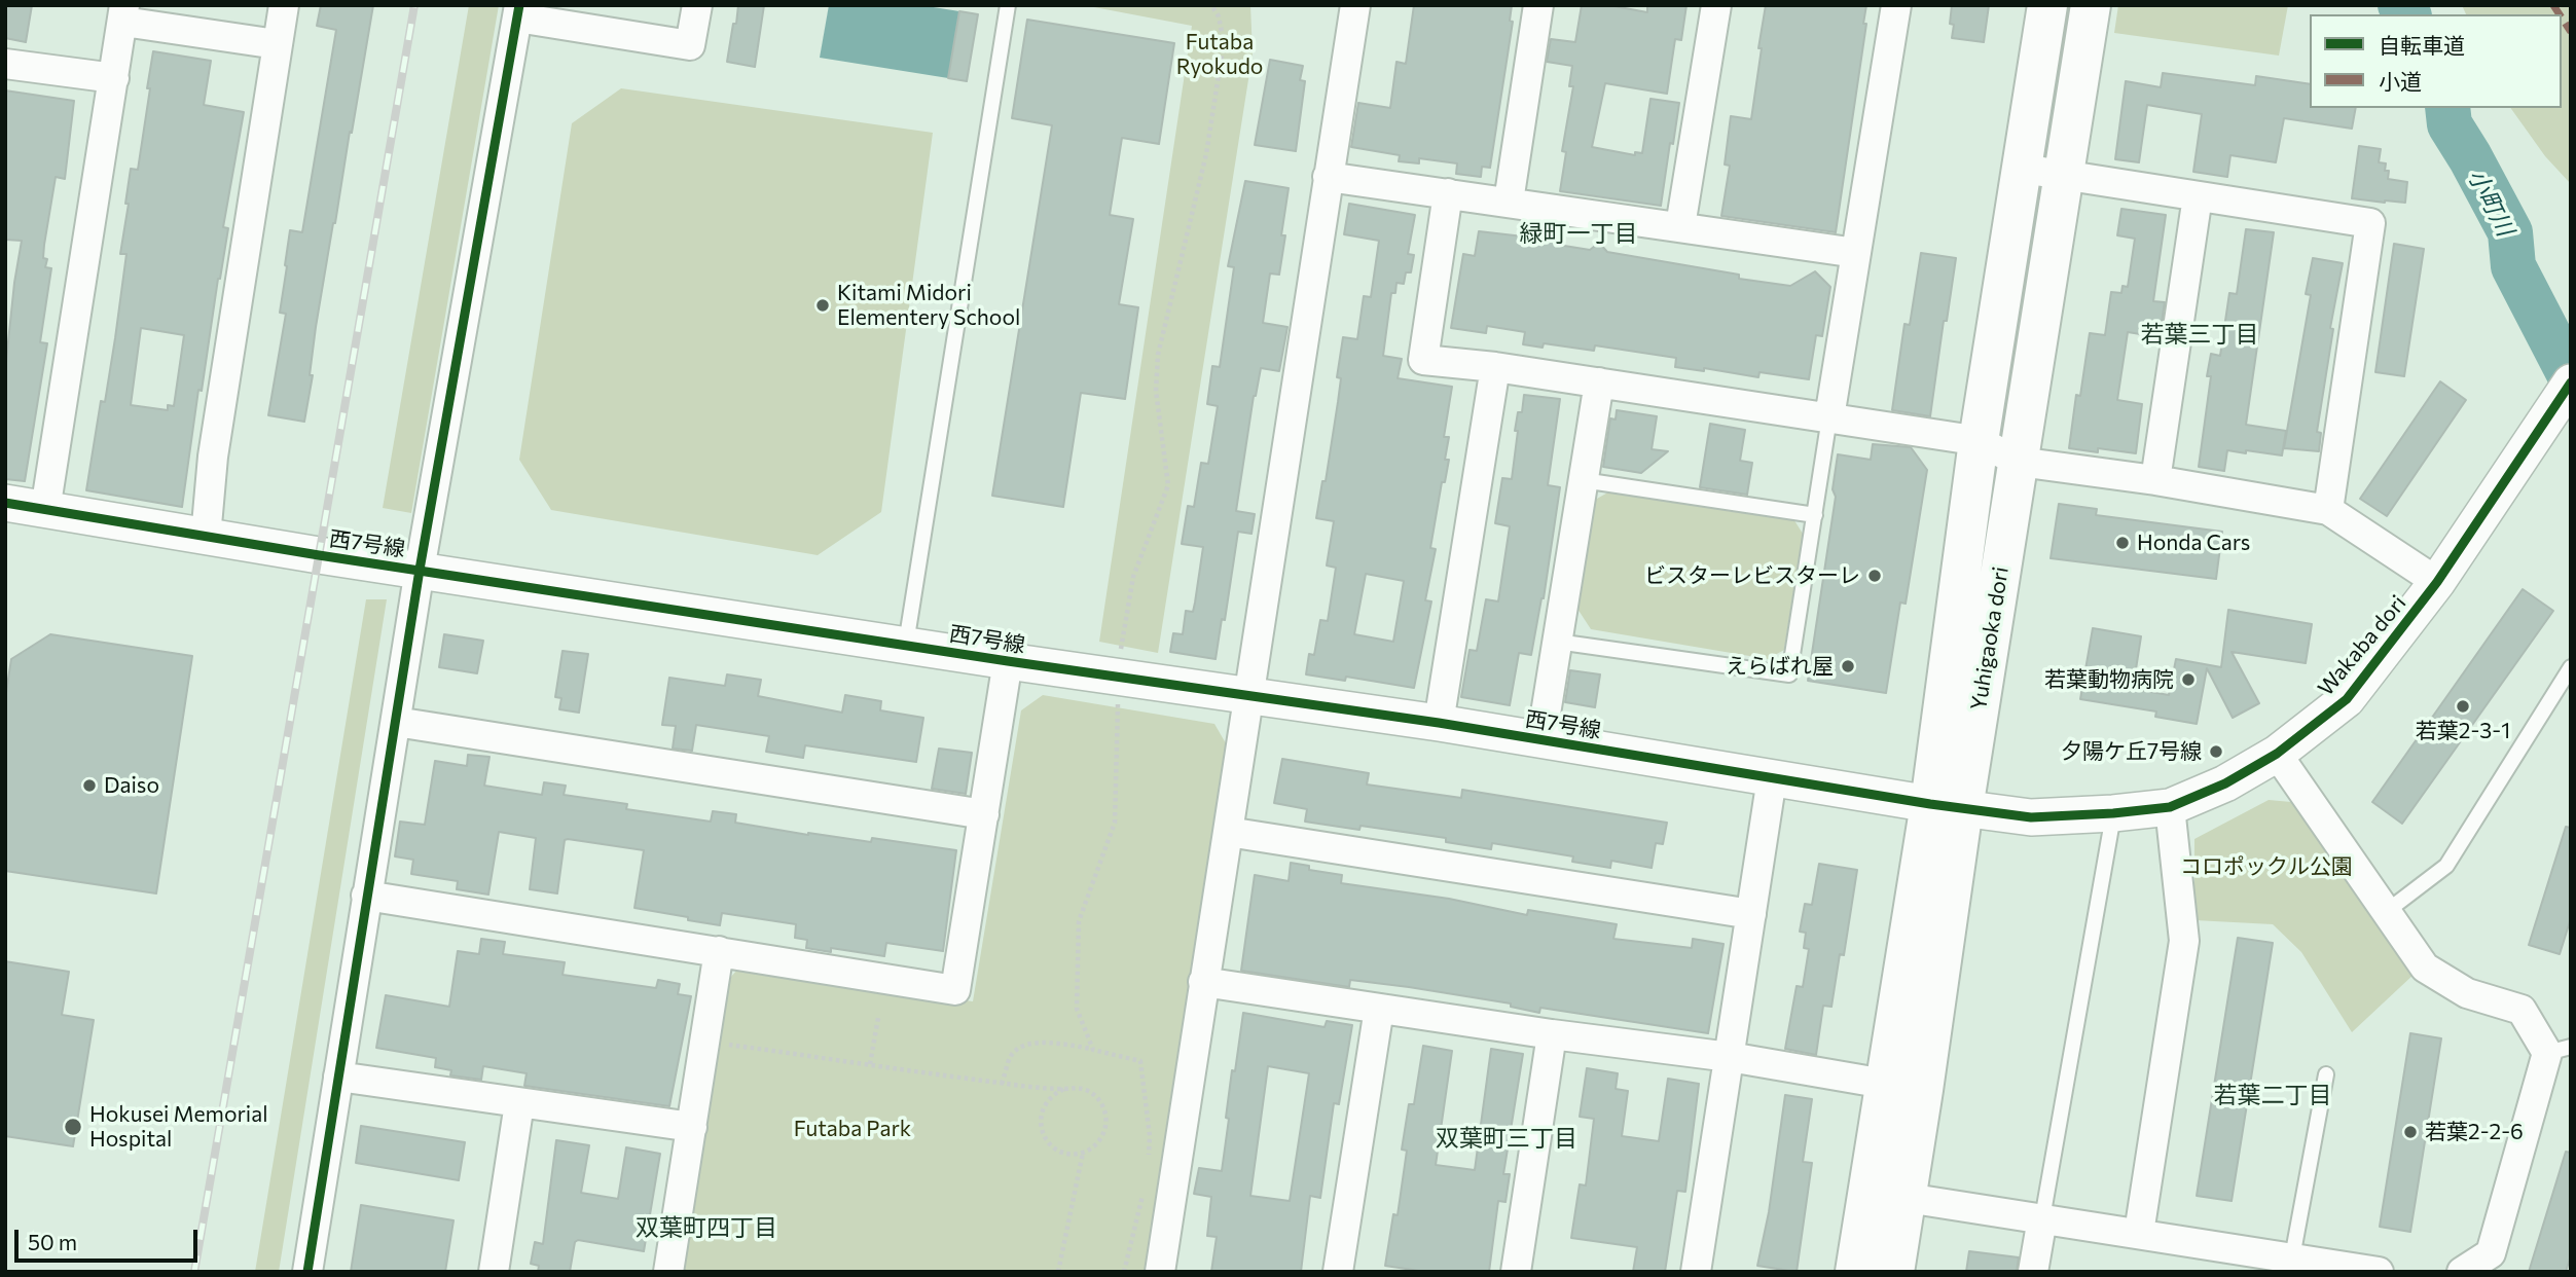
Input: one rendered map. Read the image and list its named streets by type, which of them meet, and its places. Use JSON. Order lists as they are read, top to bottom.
{
  "streets": {
    "main road": ["Yuhigaoka dori"],
    "street": ["西7号線", "Wakaba dori"]
  },
  "crossings": [
    ["西7号線", "Yuhigaoka dori"],
    ["西7号線", "Wakaba dori"],
    ["Yuhigaoka dori", "Wakaba dori"]
  ],
  "districts": [
    "緑町一丁目",
    "若葉三丁目",
    "若葉二丁目",
    "双葉町三丁目",
    "双葉町四丁目"
  ],
  "water": ["小町川"],
  "parks": ["Futaba Ryokudo", "コロポックル公園", "Futaba Park"],
  "places": [
    "Kitami Midori Elementery School",
    "Honda Cars",
    "ビスターレビスターレ",
    "えらばれ屋",
    "若葉動物病院",
    "若葉2-3-1",
    "夕陽ケ丘7号線",
    "Daiso",
    "Hokusei Memorial Hospital",
    "若葉2-2-6"
  ],
  "legend": ["自転車道", "小道"],
  "scale_bar": "50 m"
}
